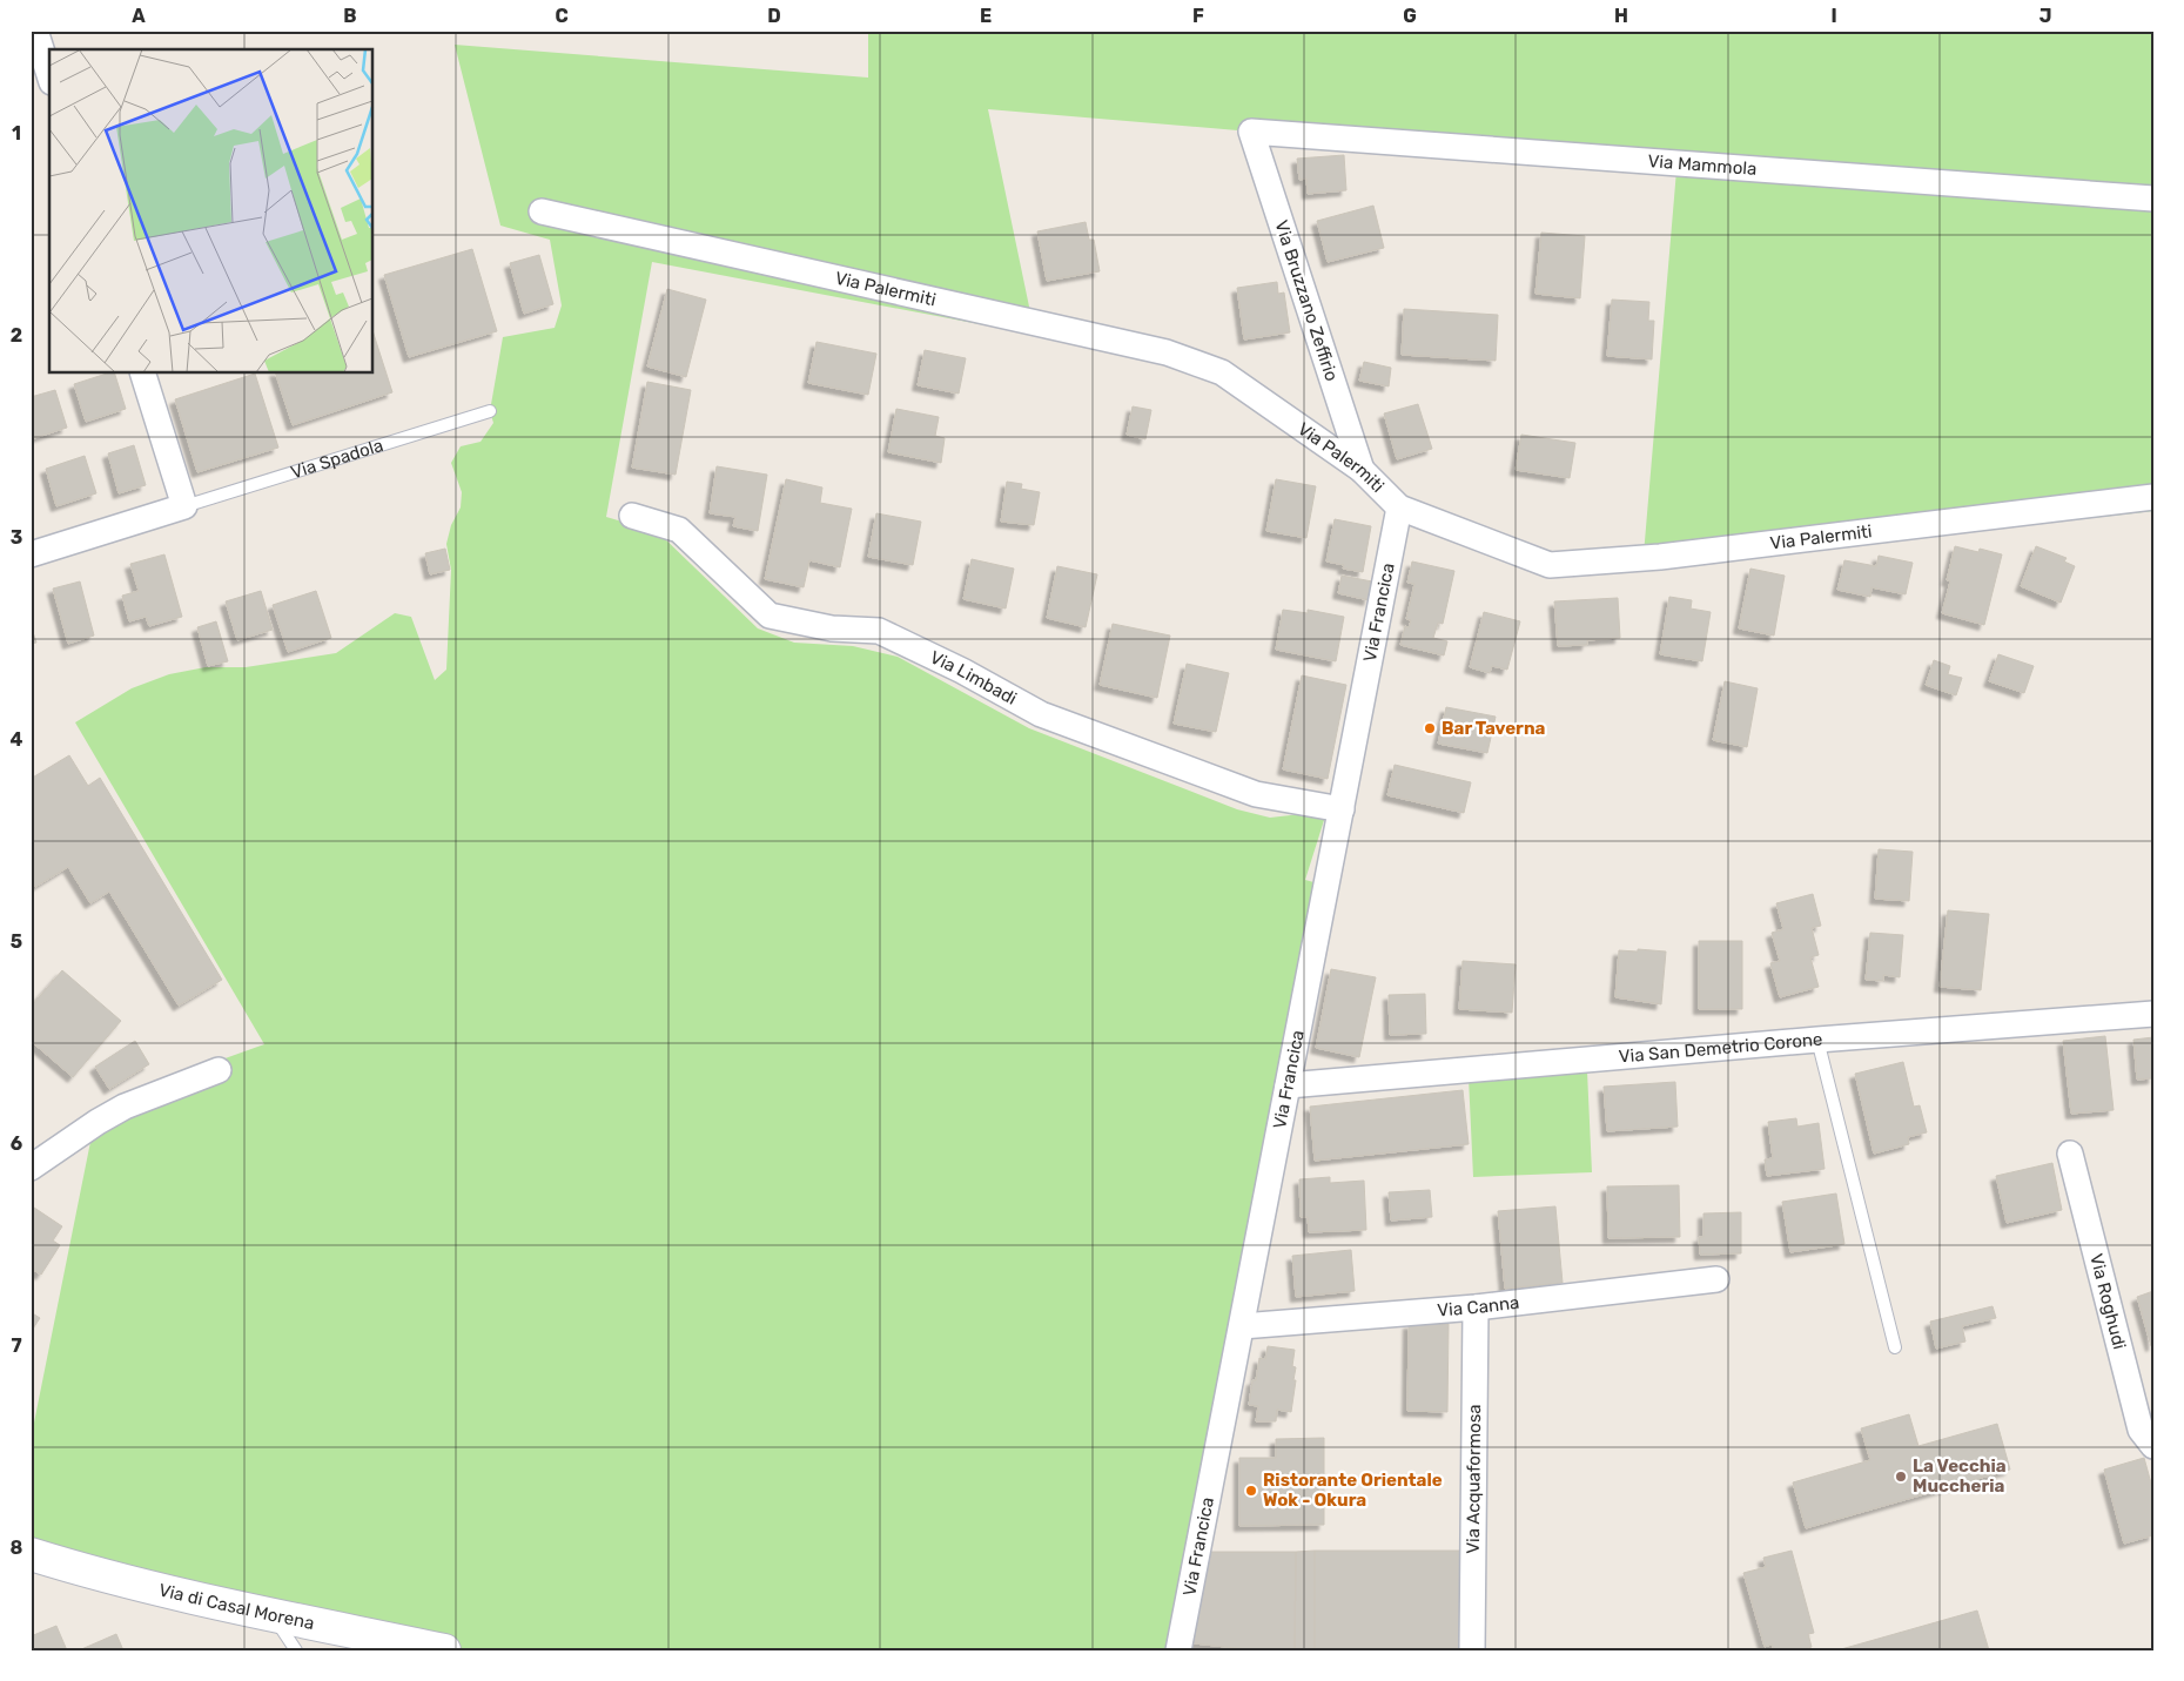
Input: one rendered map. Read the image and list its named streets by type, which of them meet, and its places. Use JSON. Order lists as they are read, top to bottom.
{
  "streets": {
    "main road": ["Via di Casal Morena"],
    "street": [
      "Via Mammola",
      "Via Palermiti",
      "Via Bruzzano Zeffirio",
      "Via Spadola",
      "Via Francica",
      "Via Limbadi",
      "Via San Demetrio Corone",
      "Via Roghudi",
      "Via Canna",
      "Via Acquaformosa"
    ]
  },
  "crossings": [
    ["Via Mammola", "Via Bruzzano Zeffirio"],
    ["Via Palermiti", "Via Bruzzano Zeffirio"],
    ["Via Palermiti", "Via Francica"],
    ["Via Francica", "Via Limbadi"],
    ["Via Francica", "Via San Demetrio Corone"],
    ["Via Francica", "Via Canna"],
    ["Via Canna", "Via Acquaformosa"]
  ],
  "places": ["Bar Taverna", "La Vecchia Muccheria", "Ristorante Orientale Wok - Okura"],
  "grid": {
    "columns": [
      "A",
      "B",
      "C",
      "D",
      "E",
      "F",
      "G",
      "H",
      "I",
      "J"
    ],
    "rows": [
      "1",
      "2",
      "3",
      "4",
      "5",
      "6",
      "7",
      "8"
    ]
  }
}
